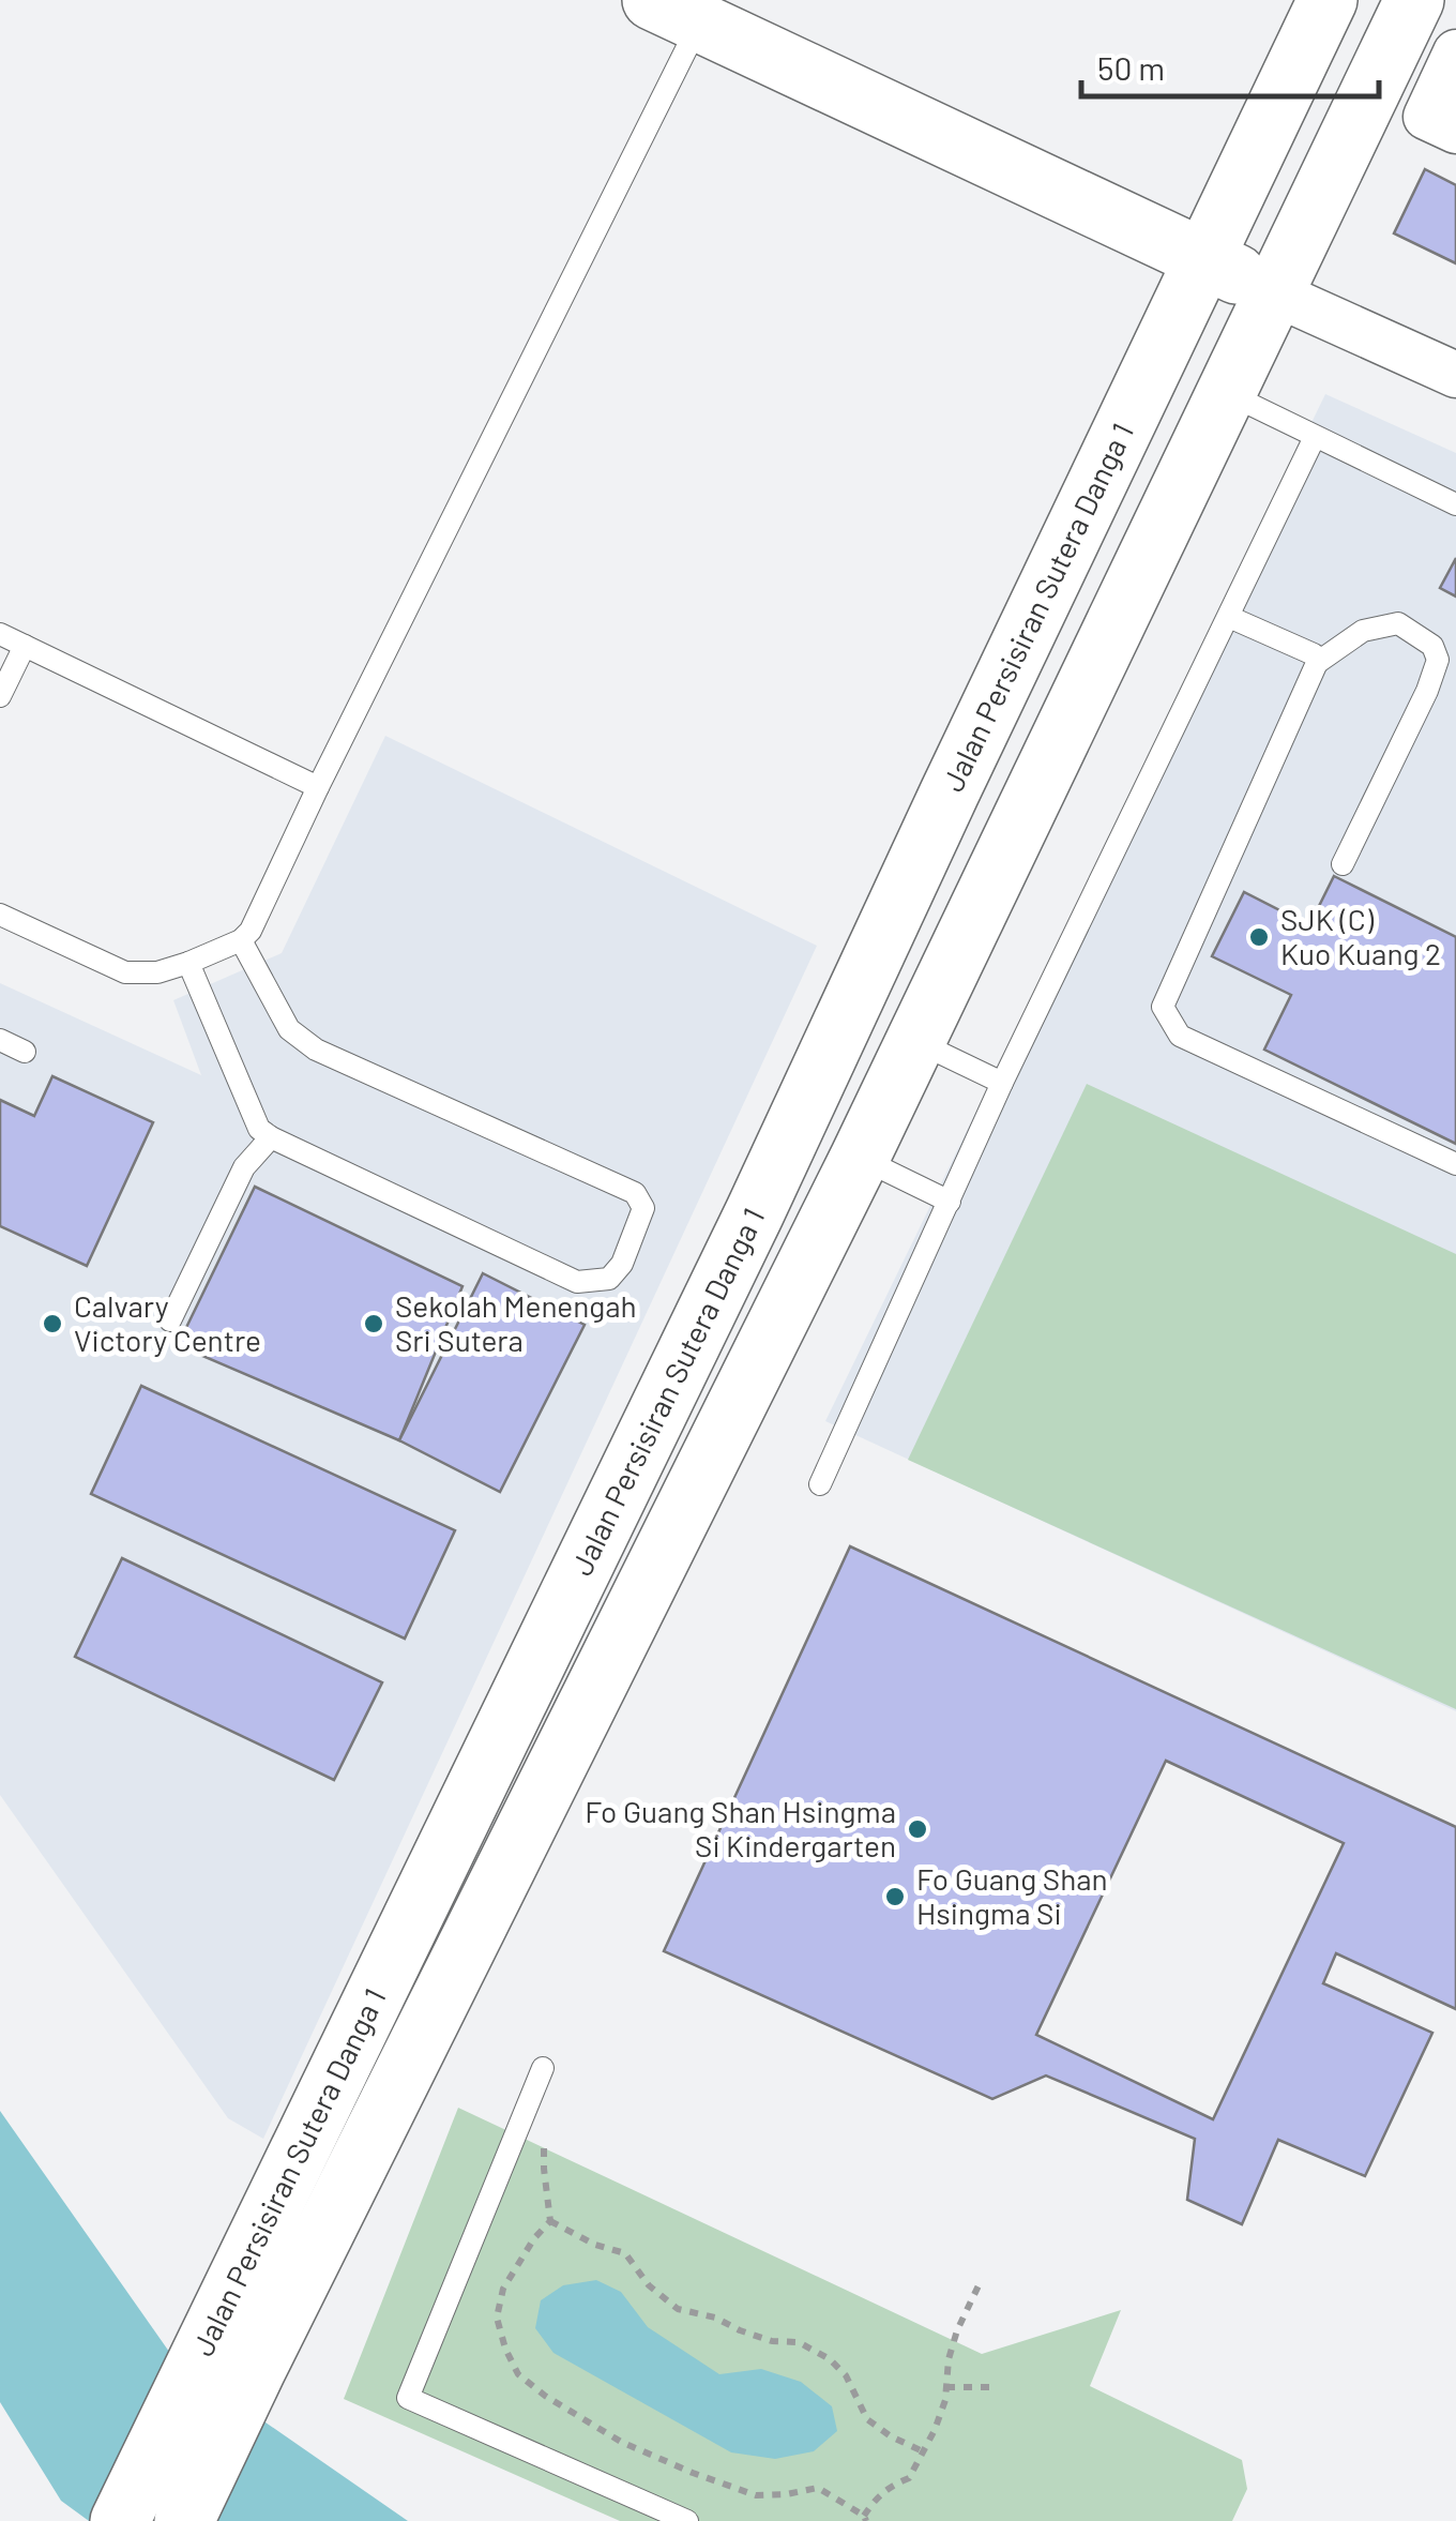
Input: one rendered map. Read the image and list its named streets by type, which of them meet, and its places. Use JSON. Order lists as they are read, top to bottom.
{
  "streets": {
    "main road": ["Jalan Persisiran Sutera Danga 1"]
  },
  "places": [
    "SJK (C) Kuo Kuang 2",
    "Calvary Victory Centre",
    "Sekolah Menengah Sri Sutera",
    "Fo Guang Shan Hsingma Si Kindergarten",
    "Fo Guang Shan Hsingma Si"
  ],
  "scale_bar": "50 m"
}
